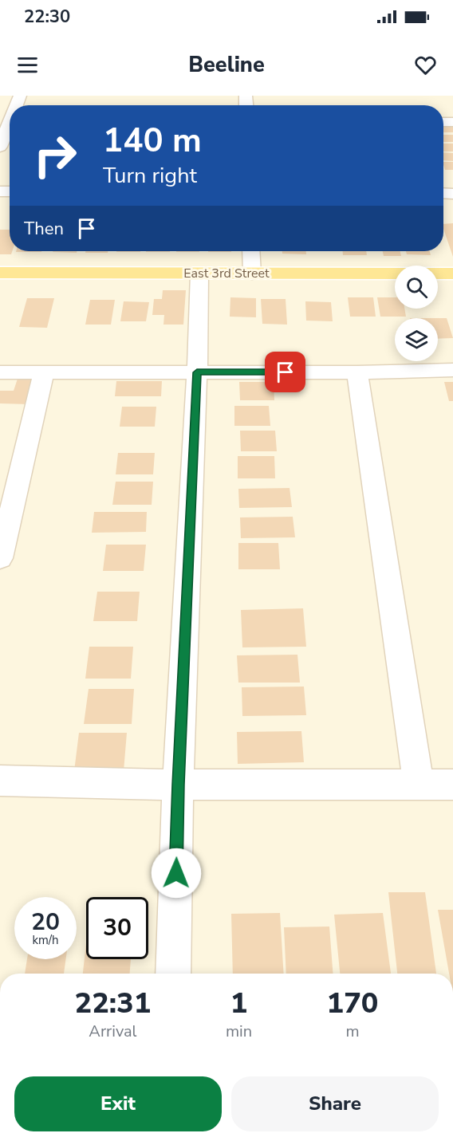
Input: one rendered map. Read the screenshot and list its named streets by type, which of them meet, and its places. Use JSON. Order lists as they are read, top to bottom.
{
  "streets": {
    "main road": ["East 3rd Street"]
  },
  "page": {
    "status": "22:30",
    "header": "Beeline",
    "turn": ["140 m", "Turn right"],
    "then": "Then",
    "speed": "20 km/h",
    "limit": "30",
    "eta": [
      "22:31",
      "Arrival",
      "1",
      "min",
      "170",
      "m"
    ],
    "buttons": ["Exit", "Share"]
  }
}
